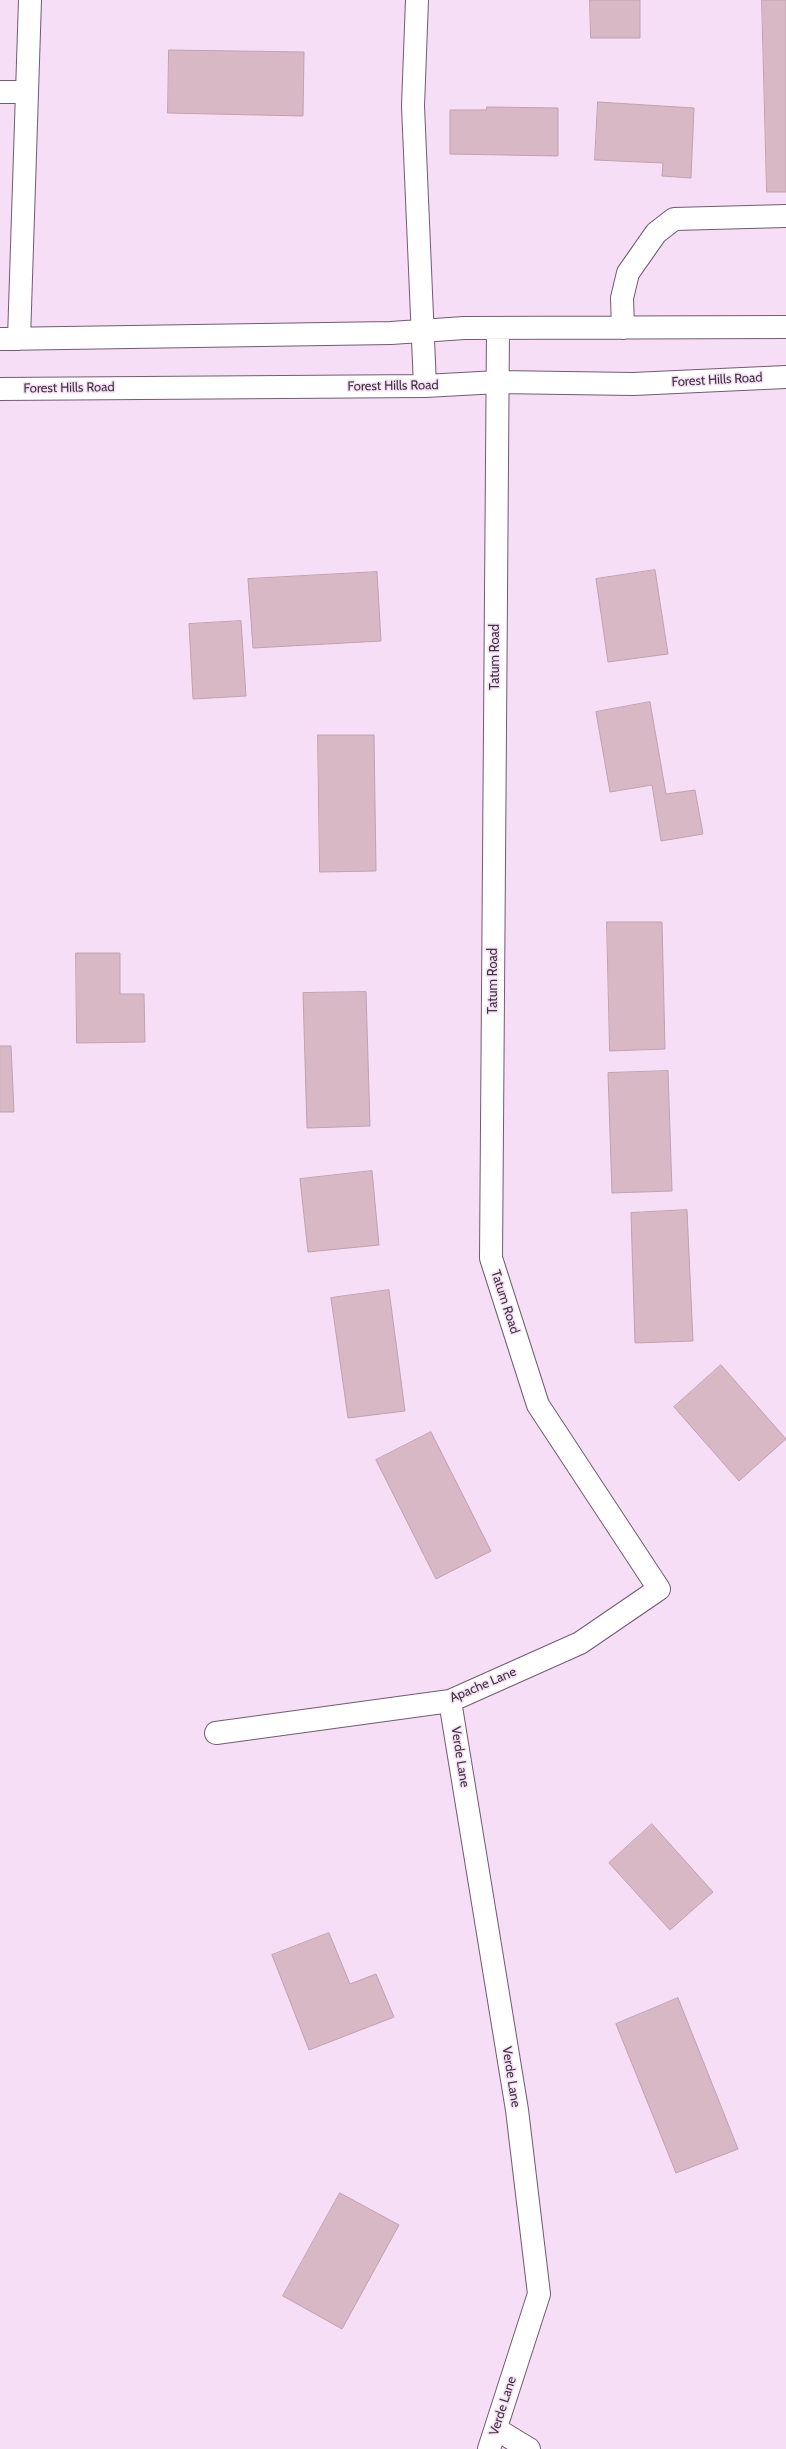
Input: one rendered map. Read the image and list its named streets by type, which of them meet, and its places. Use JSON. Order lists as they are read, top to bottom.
{
  "streets": {
    "street": [
      "Forest Hills Road",
      "Tatum Road",
      "Apache Lane",
      "Verde Lane"
    ]
  },
  "crossings": [
    ["Forest Hills Road", "Tatum Road"],
    ["Tatum Road", "Apache Lane"],
    ["Apache Lane", "Verde Lane"]
  ]
}
